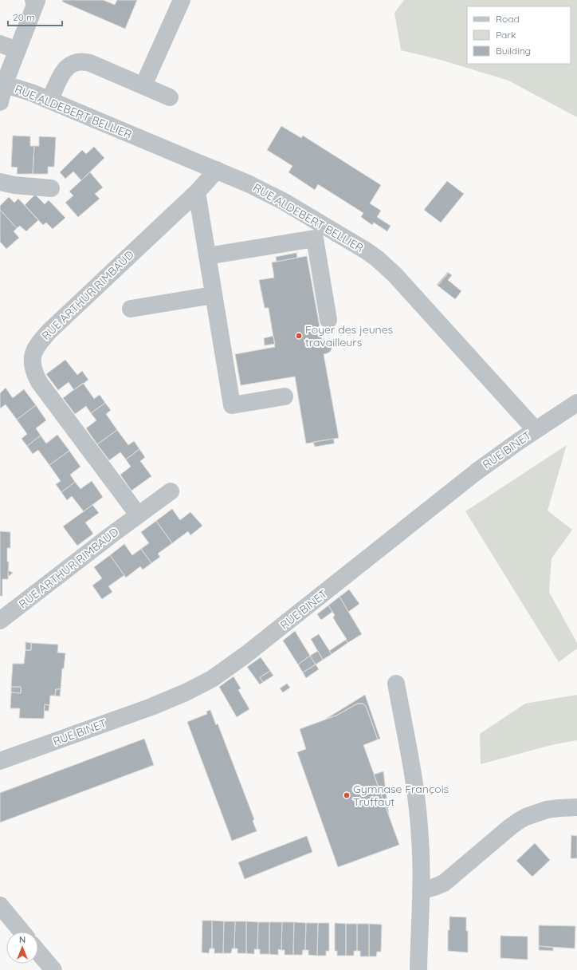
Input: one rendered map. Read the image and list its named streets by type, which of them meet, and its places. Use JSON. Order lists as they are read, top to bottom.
{
  "streets": {
    "street": ["RUE ALDEBERT BELLIER", "RUE ARTHUR RIMBAUD", "RUE BINET"]
  },
  "crossings": [
    ["RUE ALDEBERT BELLIER", "RUE ARTHUR RIMBAUD"],
    ["RUE ALDEBERT BELLIER", "RUE BINET"]
  ],
  "places": ["Foyer des jeunes travailleurs", "Gymnase François Truffaut"],
  "legend": ["Road", "Park", "Building"],
  "scale_bar": "20 m",
  "north": "top"
}
